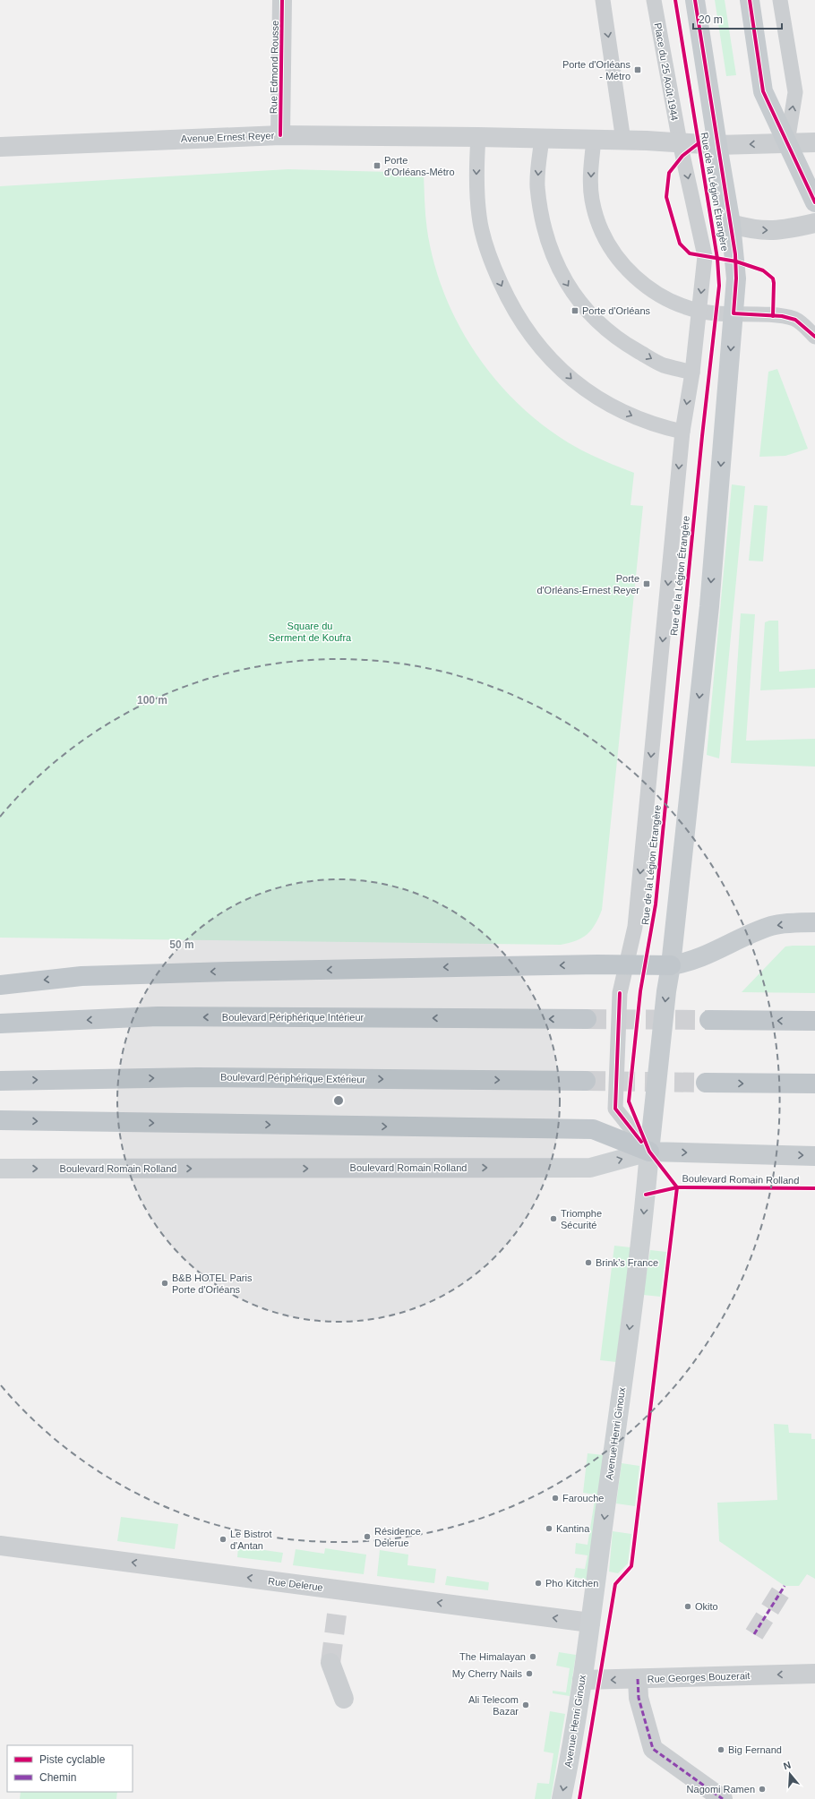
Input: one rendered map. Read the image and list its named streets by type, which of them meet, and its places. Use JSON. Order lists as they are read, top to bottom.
{
  "streets": {
    "highway": ["Boulevard Périphérique Intérieur", "Boulevard Périphérique Extérieur"],
    "main road": ["Rue de la Légion Étrangère", "Boulevard Romain Rolland", "Avenue Henri Ginoux"],
    "street": [
      "Rue Edmond Rousse",
      "Avenue Ernest Reyer",
      "Rue Delerue",
      "Rue Georges Bouzerait"
    ],
    "lane": ["Place du 25 Août 1944"]
  },
  "crossings": [
    ["Rue Edmond Rousse", "Avenue Ernest Reyer"],
    ["Place du 25 Août 1944", "Avenue Ernest Reyer"],
    ["Place du 25 Août 1944", "Rue de la Légion Étrangère"],
    ["Avenue Ernest Reyer", "Rue de la Légion Étrangère"],
    ["Rue de la Légion Étrangère", "Boulevard Romain Rolland"],
    ["Rue de la Légion Étrangère", "Avenue Henri Ginoux"],
    ["Boulevard Romain Rolland", "Avenue Henri Ginoux"],
    ["Avenue Henri Ginoux", "Rue Delerue"],
    ["Avenue Henri Ginoux", "Rue Georges Bouzerait"]
  ],
  "one_way": [
    "Rue de la Légion Étrangère",
    "Boulevard Romain Rolland",
    "Avenue Henri Ginoux",
    "Rue Delerue",
    "Rue Georges Bouzerait"
  ],
  "parks": ["Square du Serment de Koufra"],
  "places": {
    "transit": [
      "Porte d'Orléans - Métro",
      "Porte d'Orléans-Métro",
      "Porte d'Orléans",
      "Porte d'Orléans-Ernest Reyer"
    ],
    "other": [
      "Triomphe Sécurité",
      "Brink’s France",
      "B&B HOTEL Paris Porte d'Orléans",
      "Farouche",
      "Kantina",
      "Résidence Delerue",
      "Le Bistrot d'Antan",
      "Pho Kitchen",
      "Okito",
      "The Himalayan",
      "My Cherry Nails",
      "Ali Telecom Bazar",
      "Big Fernand",
      "Nagomi Ramen"
    ]
  },
  "legend": ["Piste cyclable", "Chemin"],
  "scale_bar": "20 m",
  "north": "top",
  "rings": ["100 m", "50 m"]
}
